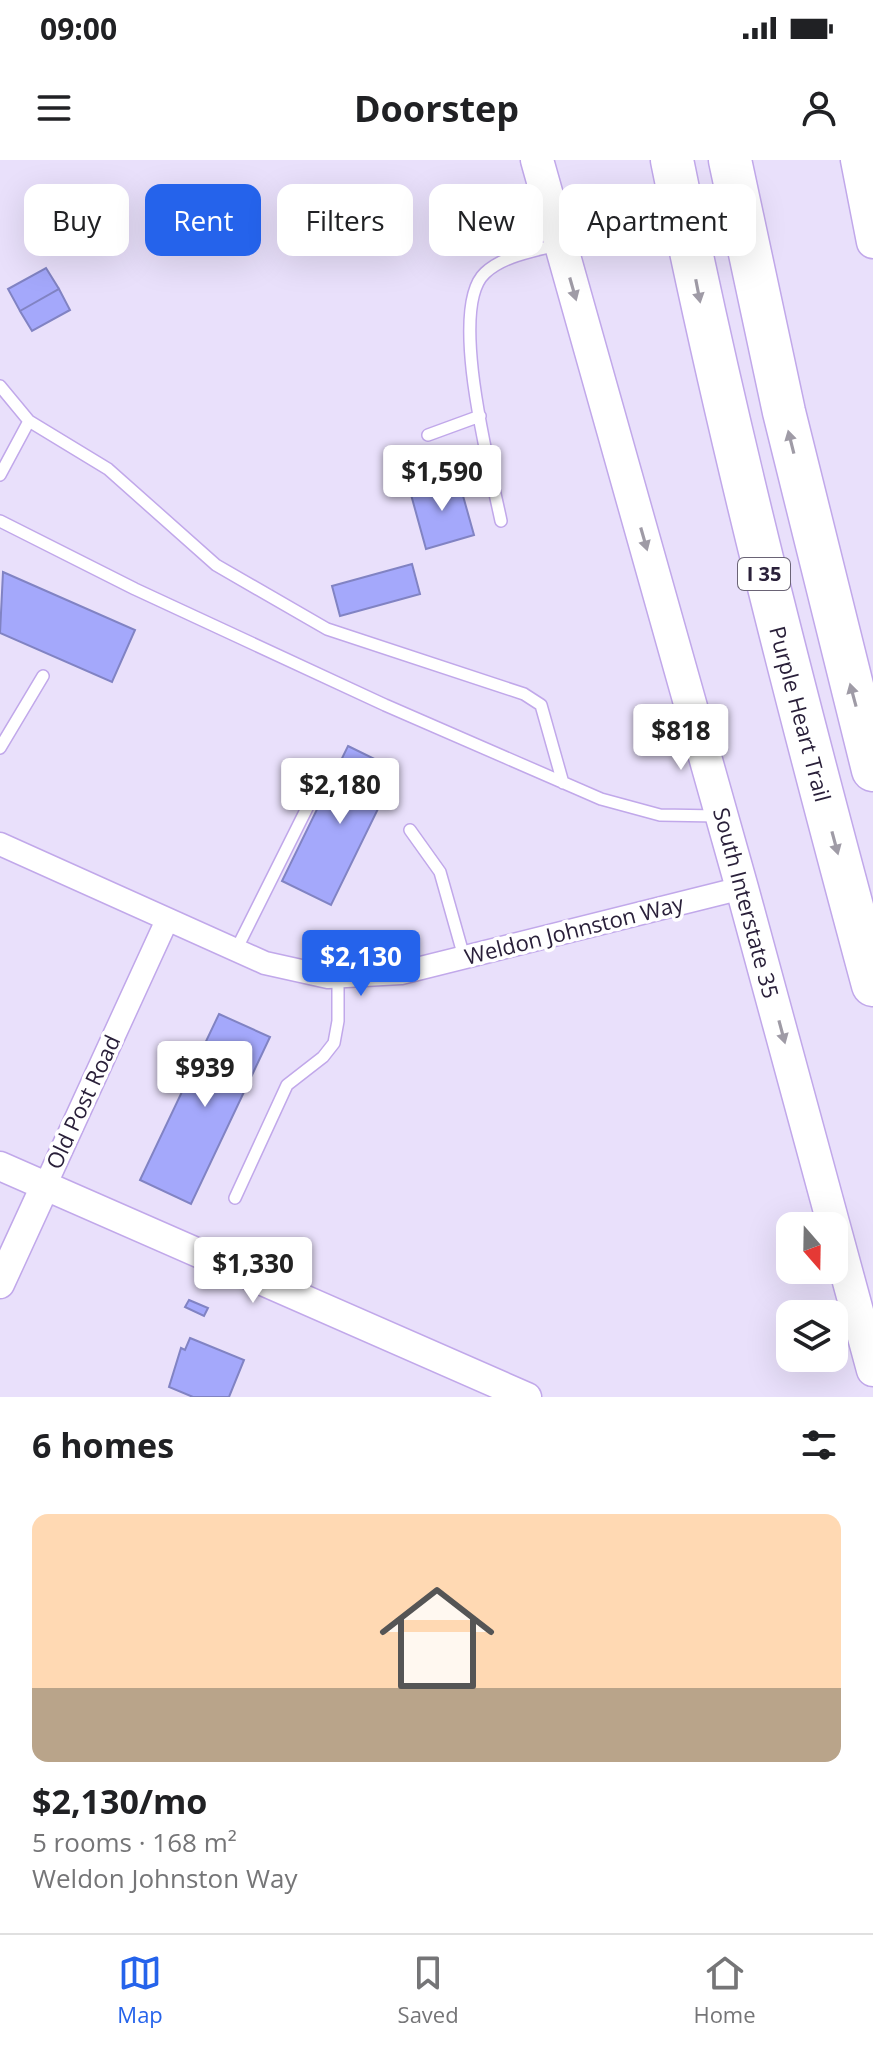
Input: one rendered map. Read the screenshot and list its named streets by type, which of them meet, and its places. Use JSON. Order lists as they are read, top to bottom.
{
  "streets": {
    "highway": ["I 35", "Purple Heart Trail"],
    "main road": ["South Interstate 35"],
    "street": ["Weldon Johnston Way", "Old Post Road"]
  },
  "crossings": [
    ["South Interstate 35", "Weldon Johnston Way"],
    ["Weldon Johnston Way", "Old Post Road"]
  ],
  "one_way": ["South Interstate 35"],
  "north": "bottom",
  "page": {
    "status": "09:00",
    "header": "Doorstep",
    "chip": [
      "Buy",
      "Rent",
      "Filters",
      "New",
      "Apartment"
    ],
    "price": [
      "$1,590",
      "$818",
      "$2,180",
      "$2,130",
      "$939",
      "$1,330"
    ],
    "heading": "6 homes",
    "list": [
      {
        "name": "$2,130/mo",
        "note": "5 rooms · 168 m² · Weldon Johnston Way"
      }
    ],
    "tabs": ["Map", "Saved", "Home"]
  }
}
